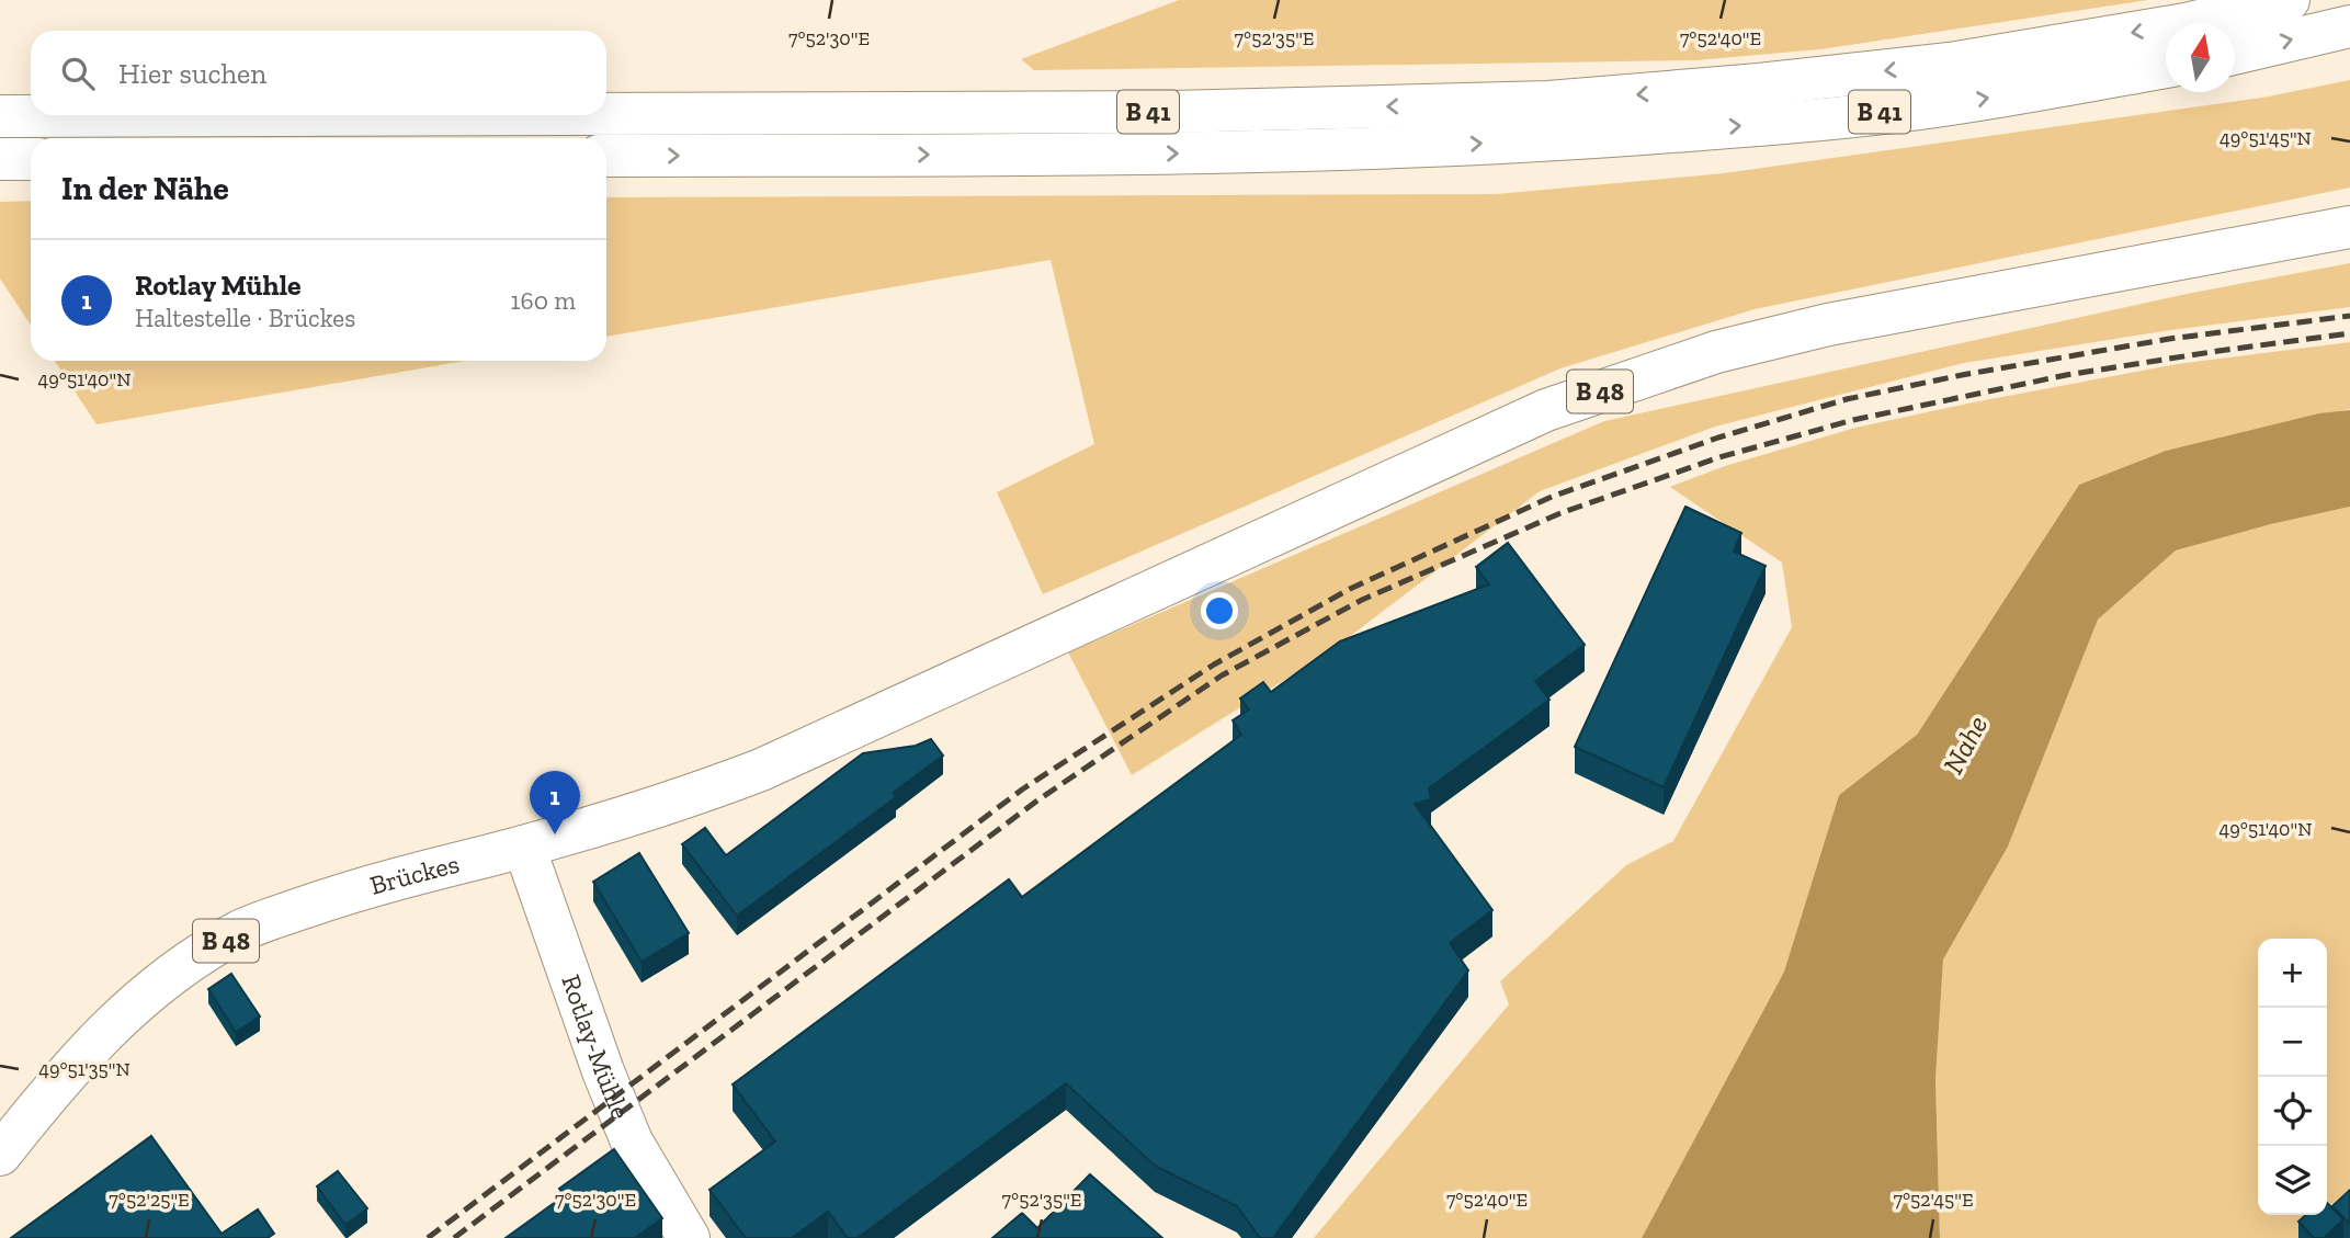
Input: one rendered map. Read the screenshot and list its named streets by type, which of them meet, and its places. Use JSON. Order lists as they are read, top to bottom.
{
  "streets": {
    "main road": [
      "B 41",
      "B 48",
      "Brückes",
      "Rotlay-Mühle"
    ]
  },
  "crossings": [
    ["Brückes", "Rotlay-Mühle"]
  ],
  "water": ["Nahe"],
  "north": "top",
  "page": {
    "search": "Hier suchen",
    "heading": "In der Nähe",
    "list": [
      {
        "mark": "1",
        "name": "Rotlay Mühle",
        "note": "Haltestelle · Brückes",
        "value": "160 m"
      }
    ],
    "pins": "1",
    "map_buttons": ["+", "−"]
  },
  "coordinates": [
    "7°52'30\"E",
    "7°52'35\"E",
    "7°52'40\"E",
    "49°51'45\"N",
    "49°51'40\"N",
    "49°51'35\"N",
    "7°52'25\"E",
    "7°52'45\"E"
  ]
}
